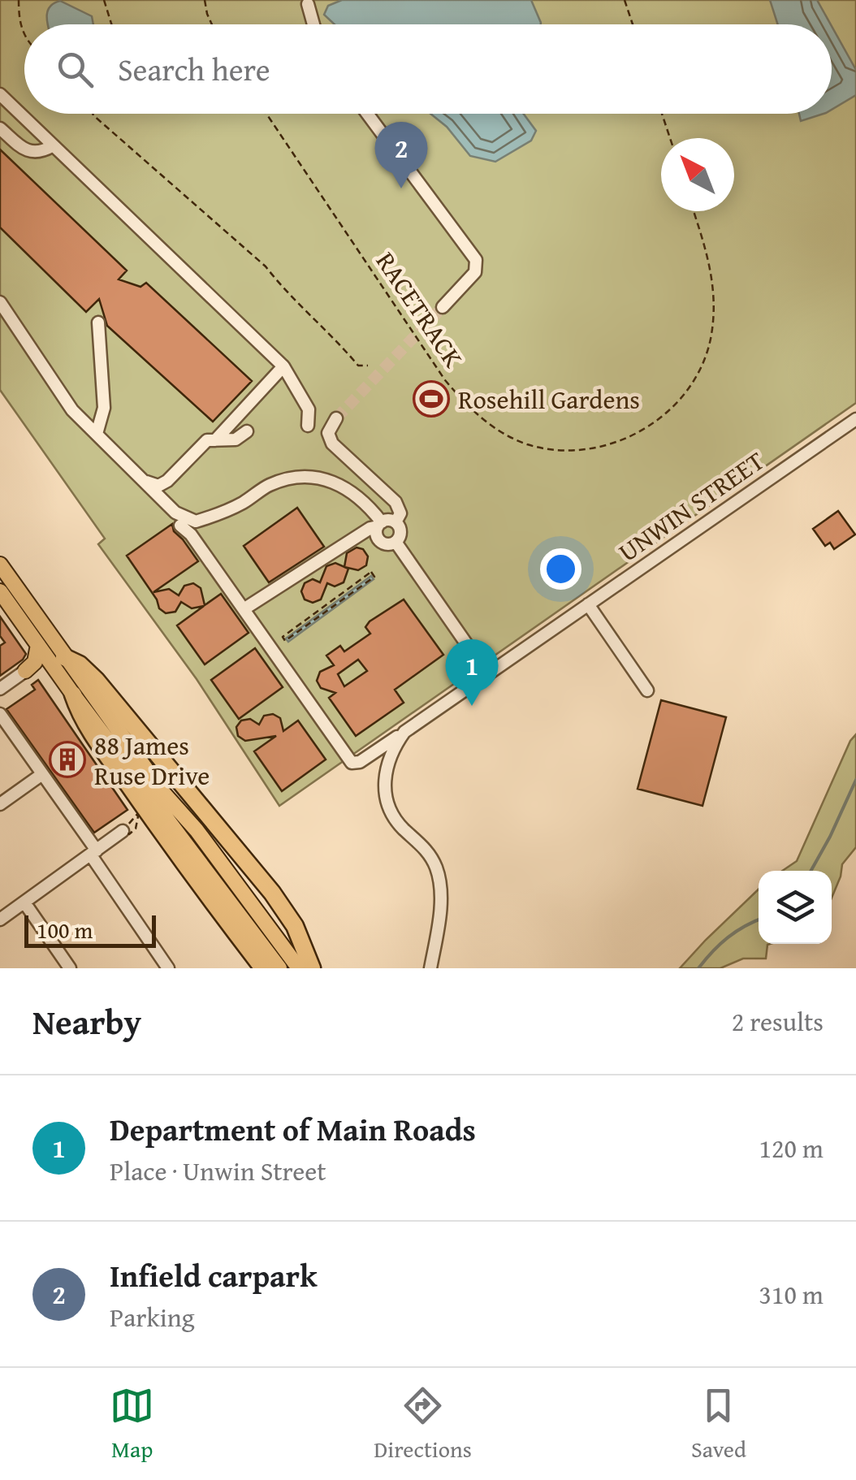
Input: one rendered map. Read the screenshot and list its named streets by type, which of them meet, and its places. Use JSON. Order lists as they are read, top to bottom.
{
  "streets": {
    "street": ["UNWIN STREET"],
    "path": ["RACETRACK"]
  },
  "places": {
    "sports": ["Rosehill Gardens"],
    "building": ["88 James Ruse Drive"]
  },
  "scale_bar": "100 m",
  "north": "top left",
  "page": {
    "search": "Search here",
    "pins": ["2", "1"],
    "scale": "100 m",
    "heading": ["Nearby", "2 results"],
    "list": [
      {
        "mark": "1",
        "name": "Department of Main Roads",
        "note": "Place · Unwin Street",
        "value": "120 m"
      },
      {
        "mark": "2",
        "name": "Infield carpark",
        "note": "Parking",
        "value": "310 m"
      }
    ],
    "nav": ["Map", "Directions", "Saved"]
  }
}
